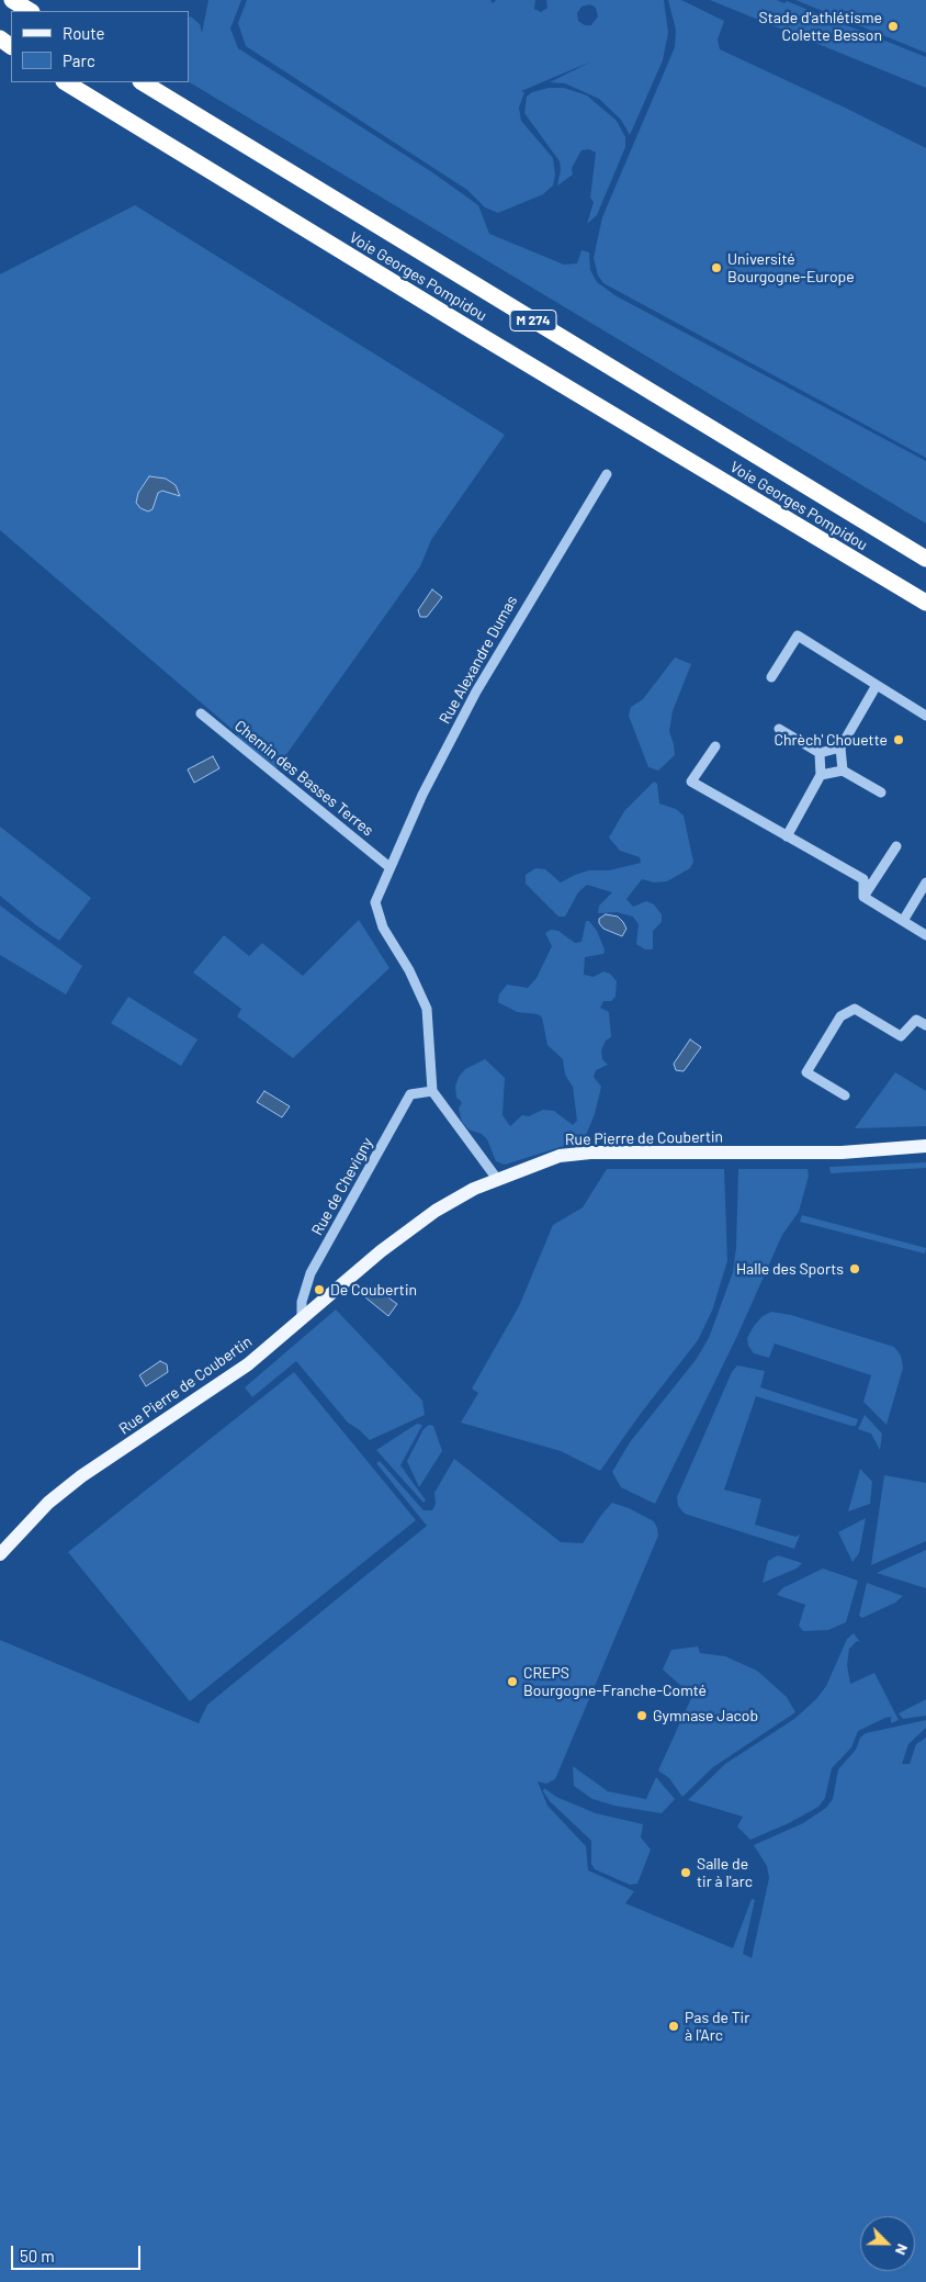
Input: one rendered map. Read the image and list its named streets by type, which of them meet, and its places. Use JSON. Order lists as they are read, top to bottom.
{
  "streets": {
    "highway": ["Voie Georges Pompidou", "M 274"],
    "main road": ["Rue Pierre de Coubertin"],
    "street": ["Rue Alexandre Dumas", "Chemin des Basses Terres", "Rue de Chevigny"]
  },
  "crossings": [
    ["Rue Alexandre Dumas", "Chemin des Basses Terres"],
    ["Rue Alexandre Dumas", "Rue de Chevigny"],
    ["Rue Pierre de Coubertin", "Rue de Chevigny"]
  ],
  "places": [
    "Stade d'athlétisme Colette Besson",
    "Université Bourgogne-Europe",
    "Chrèch' Chouette",
    "Halle des Sports",
    "De Coubertin",
    "CREPS Bourgogne-Franche-Comté",
    "Gymnase Jacob",
    "Salle de tir à l'arc",
    "Pas de Tir à l'Arc"
  ],
  "legend": ["Route", "Parc"],
  "scale_bar": "50 m",
  "north": "bottom right"
}
